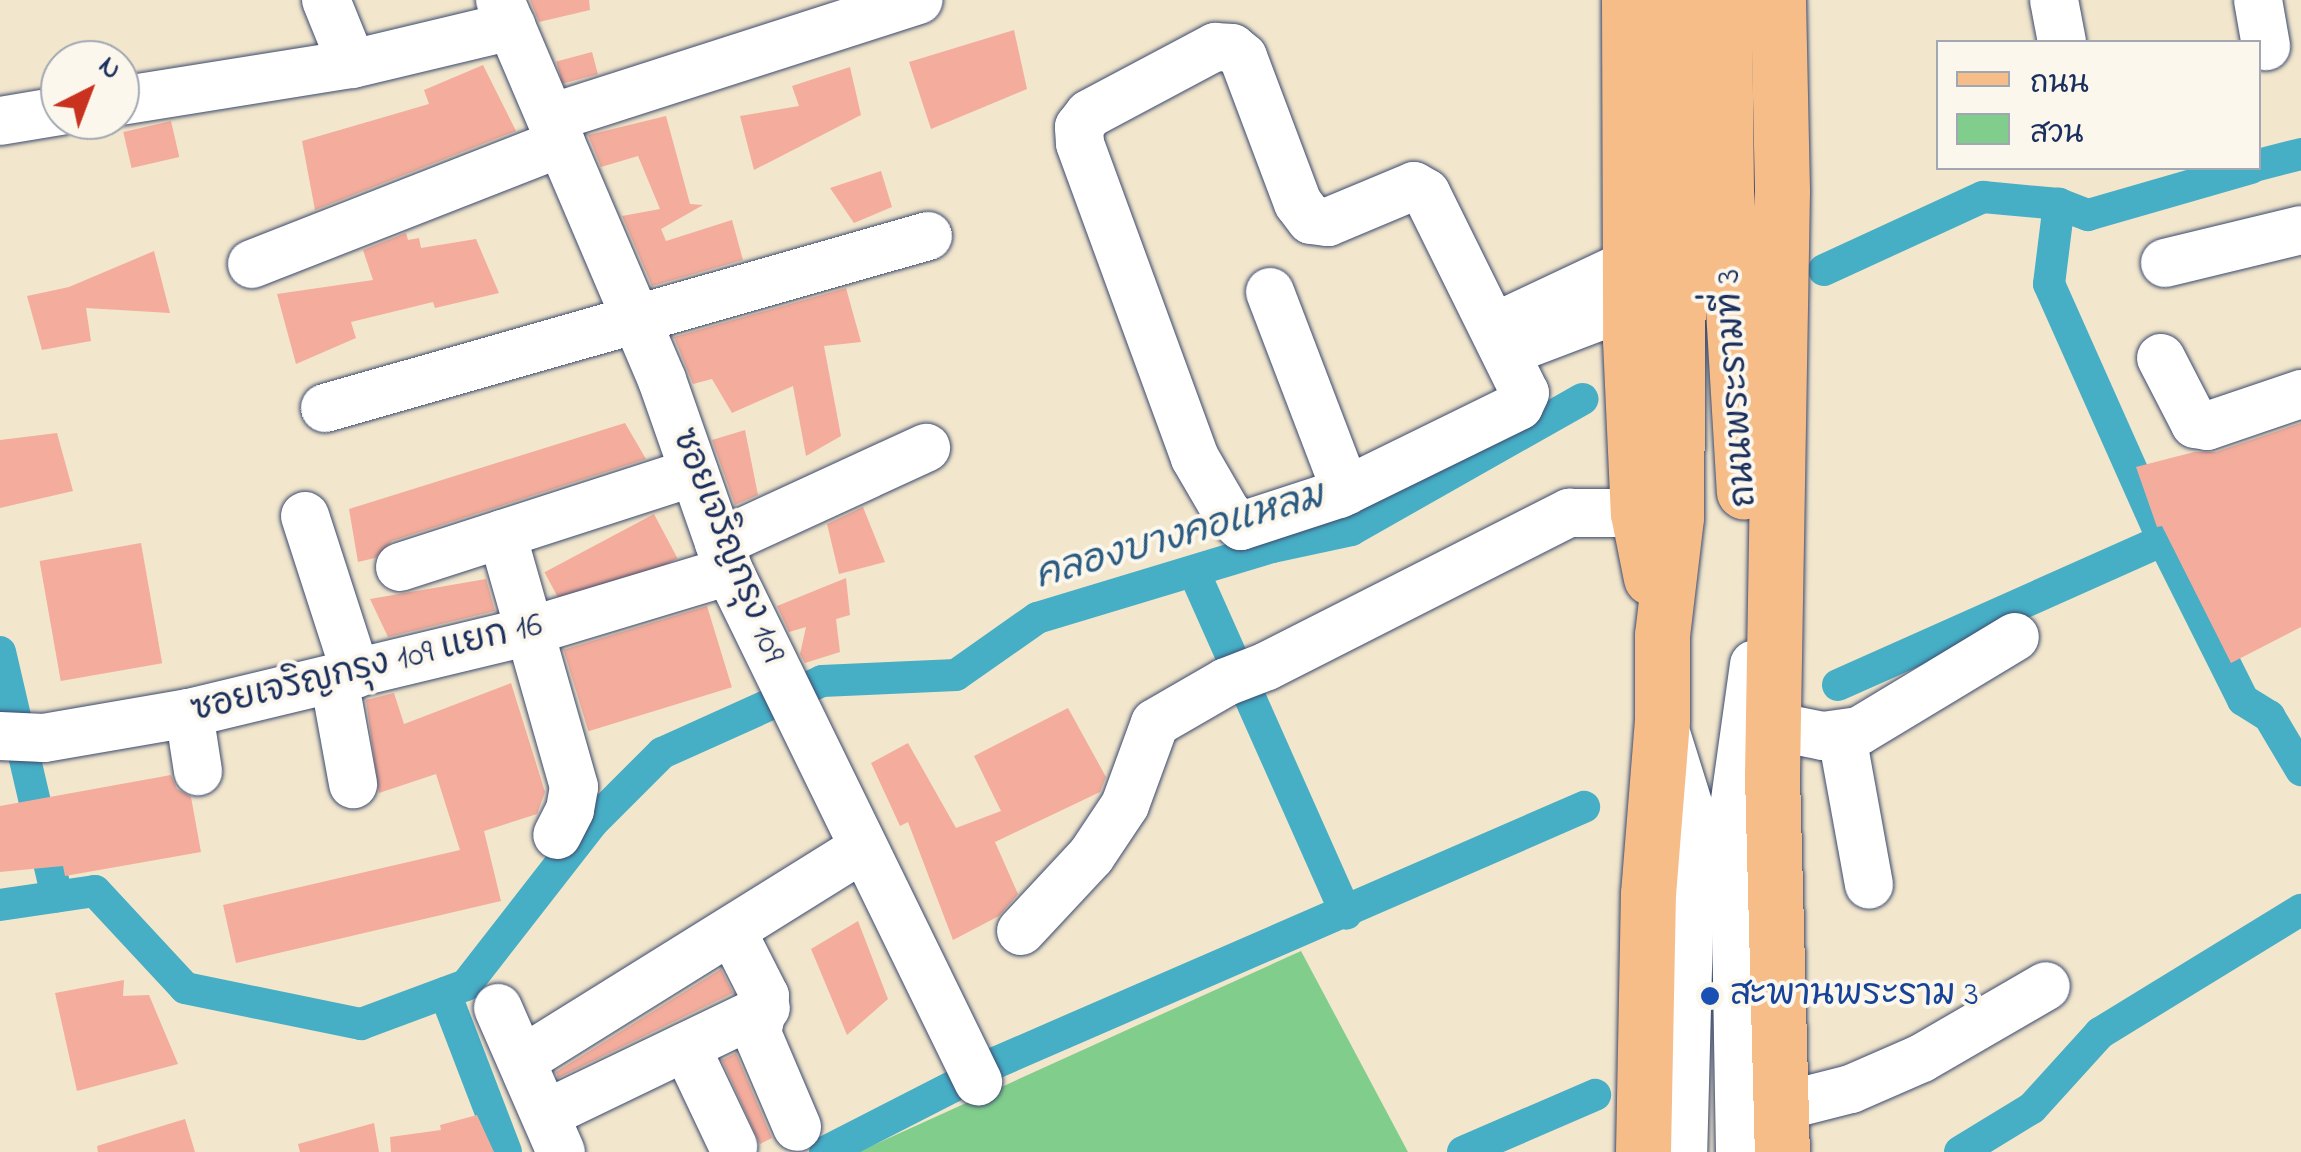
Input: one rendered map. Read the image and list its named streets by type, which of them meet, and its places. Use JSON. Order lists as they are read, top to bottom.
{
  "streets": {
    "main road": ["ถนนพระรามที่ 3"],
    "street": ["ซอยเจริญกรุง 109", "ซอยเจริญกรุง 109 แยก 16"]
  },
  "crossings": [
    ["ซอยเจริญกรุง 109", "ซอยเจริญกรุง 109 แยก 16"]
  ],
  "water": ["คลองบางคอแหลม"],
  "places": ["สะพานพระราม 3"],
  "legend": ["ถนน", "สวน"],
  "north": "top right"
}
